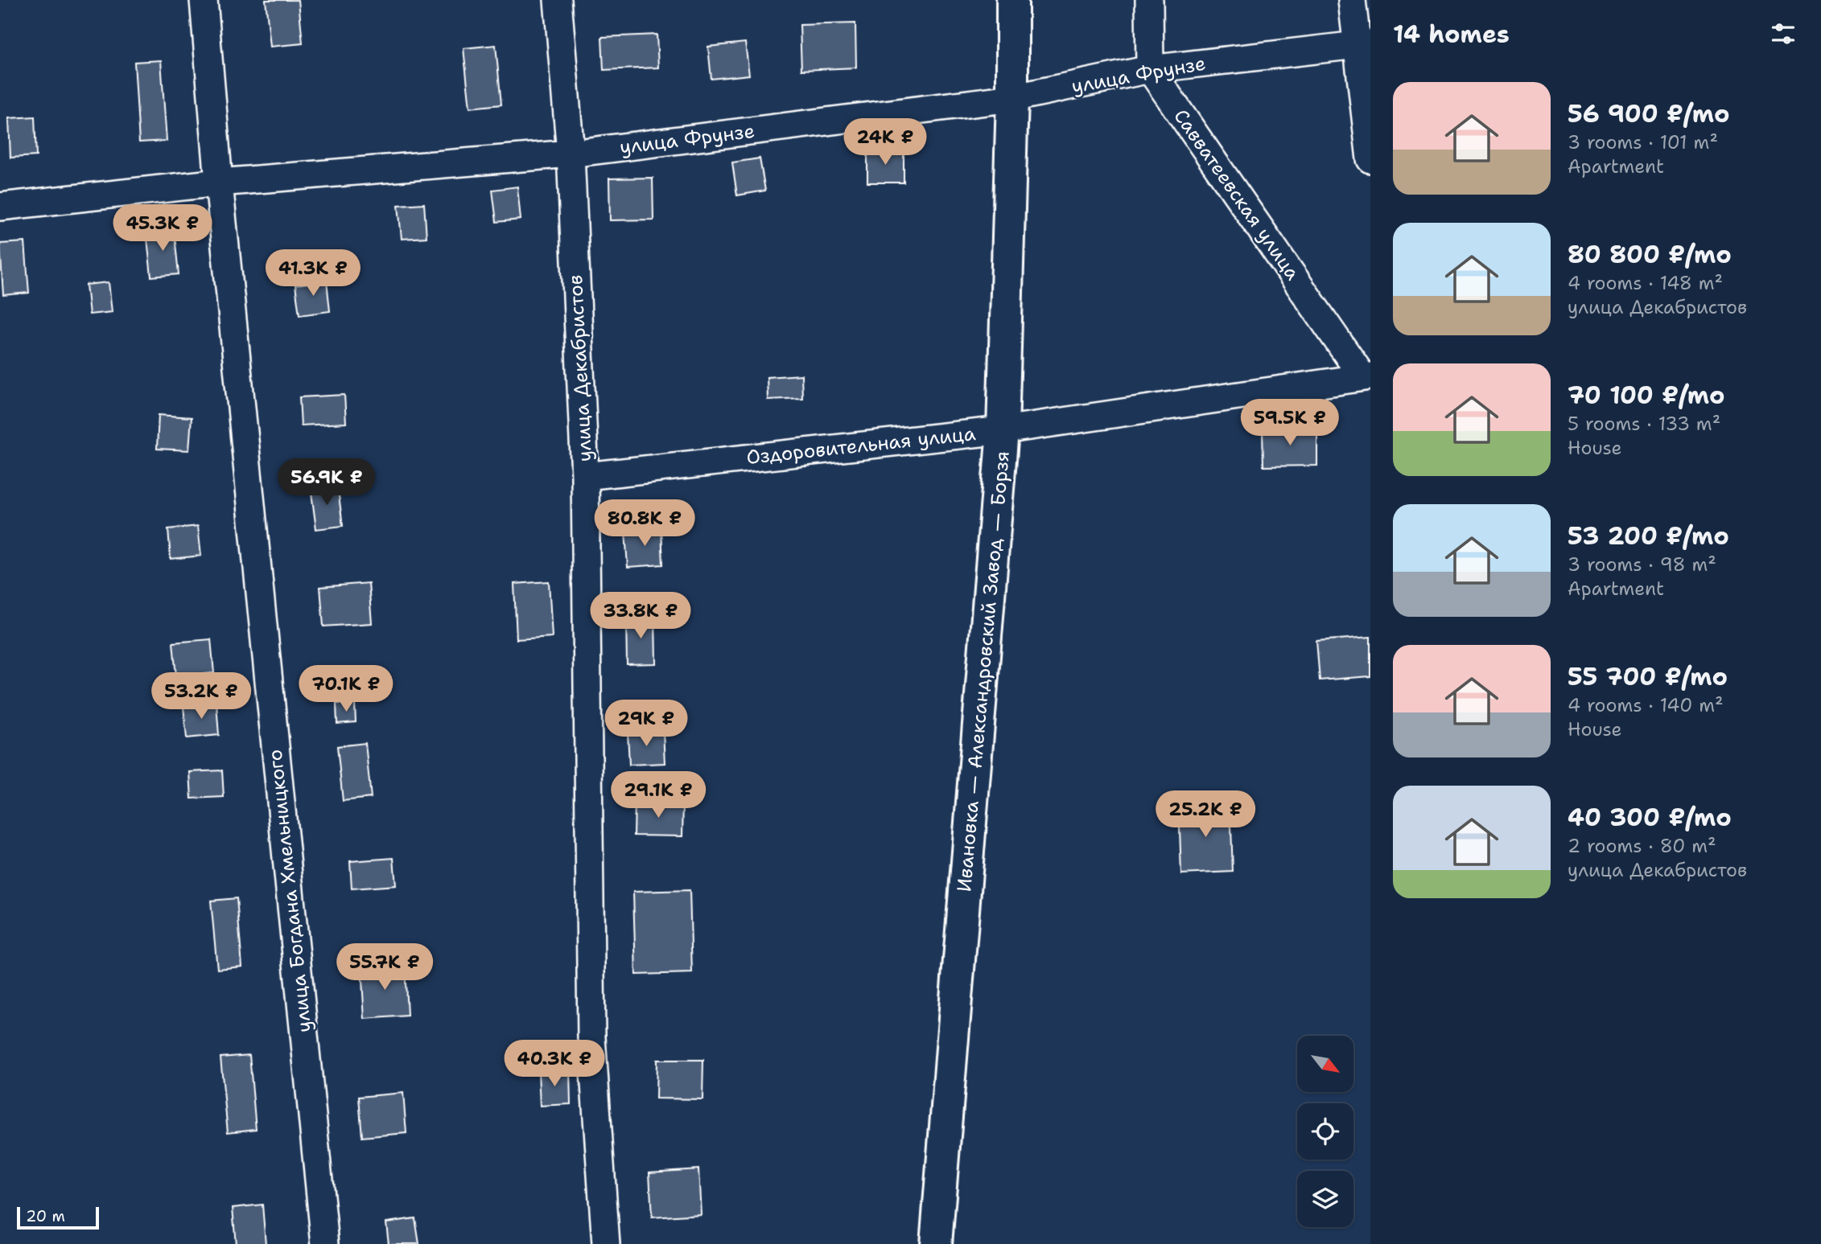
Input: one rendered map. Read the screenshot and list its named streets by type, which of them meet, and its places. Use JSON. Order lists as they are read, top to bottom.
{
  "streets": {
    "main road": ["Ивановка — Александровский Завод — Борзя"],
    "street": [
      "улица Фрунзе",
      "Савватеевская улица",
      "улица Декабристов",
      "Оздоровительная улица",
      "улица Богдана Хмельницкого"
    ]
  },
  "crossings": [
    ["улица Фрунзе", "Савватеевская улица"],
    ["улица Фрунзе", "улица Декабристов"],
    ["улица Фрунзе", "Ивановка — Александровский Завод — Борзя"],
    ["улица Фрунзе", "улица Богдана Хмельницкого"],
    ["Савватеевская улица", "Оздоровительная улица"],
    ["улица Декабристов", "Оздоровительная улица"],
    ["Оздоровительная улица", "Ивановка — Александровский Завод — Борзя"]
  ],
  "scale_bar": "20 m",
  "north": "bottom right",
  "page": {
    "heading": "14 homes",
    "list": [
      {
        "name": "56 900 ₽/mo",
        "note": "3 rooms · 101 m² · Apartment"
      },
      {
        "name": "80 800 ₽/mo",
        "note": "4 rooms · 148 m² · улица Декабристов"
      },
      {
        "name": "70 100 ₽/mo",
        "note": "5 rooms · 133 m² · House"
      },
      {
        "name": "53 200 ₽/mo",
        "note": "3 rooms · 98 m² · Apartment"
      },
      {
        "name": "55 700 ₽/mo",
        "note": "4 rooms · 140 m² · House"
      },
      {
        "name": "40 300 ₽/mo",
        "note": "2 rooms · 80 m² · улица Декабристов"
      }
    ],
    "price": [
      "24K ₽",
      "45.3K ₽",
      "41.3K ₽",
      "59.5K ₽",
      "56.9K ₽",
      "80.8K ₽",
      "33.8K ₽",
      "70.1K ₽",
      "53.2K ₽",
      "29K ₽",
      "29.1K ₽",
      "25.2K ₽",
      "55.7K ₽",
      "40.3K ₽"
    ],
    "scale": "20 m"
  }
}
